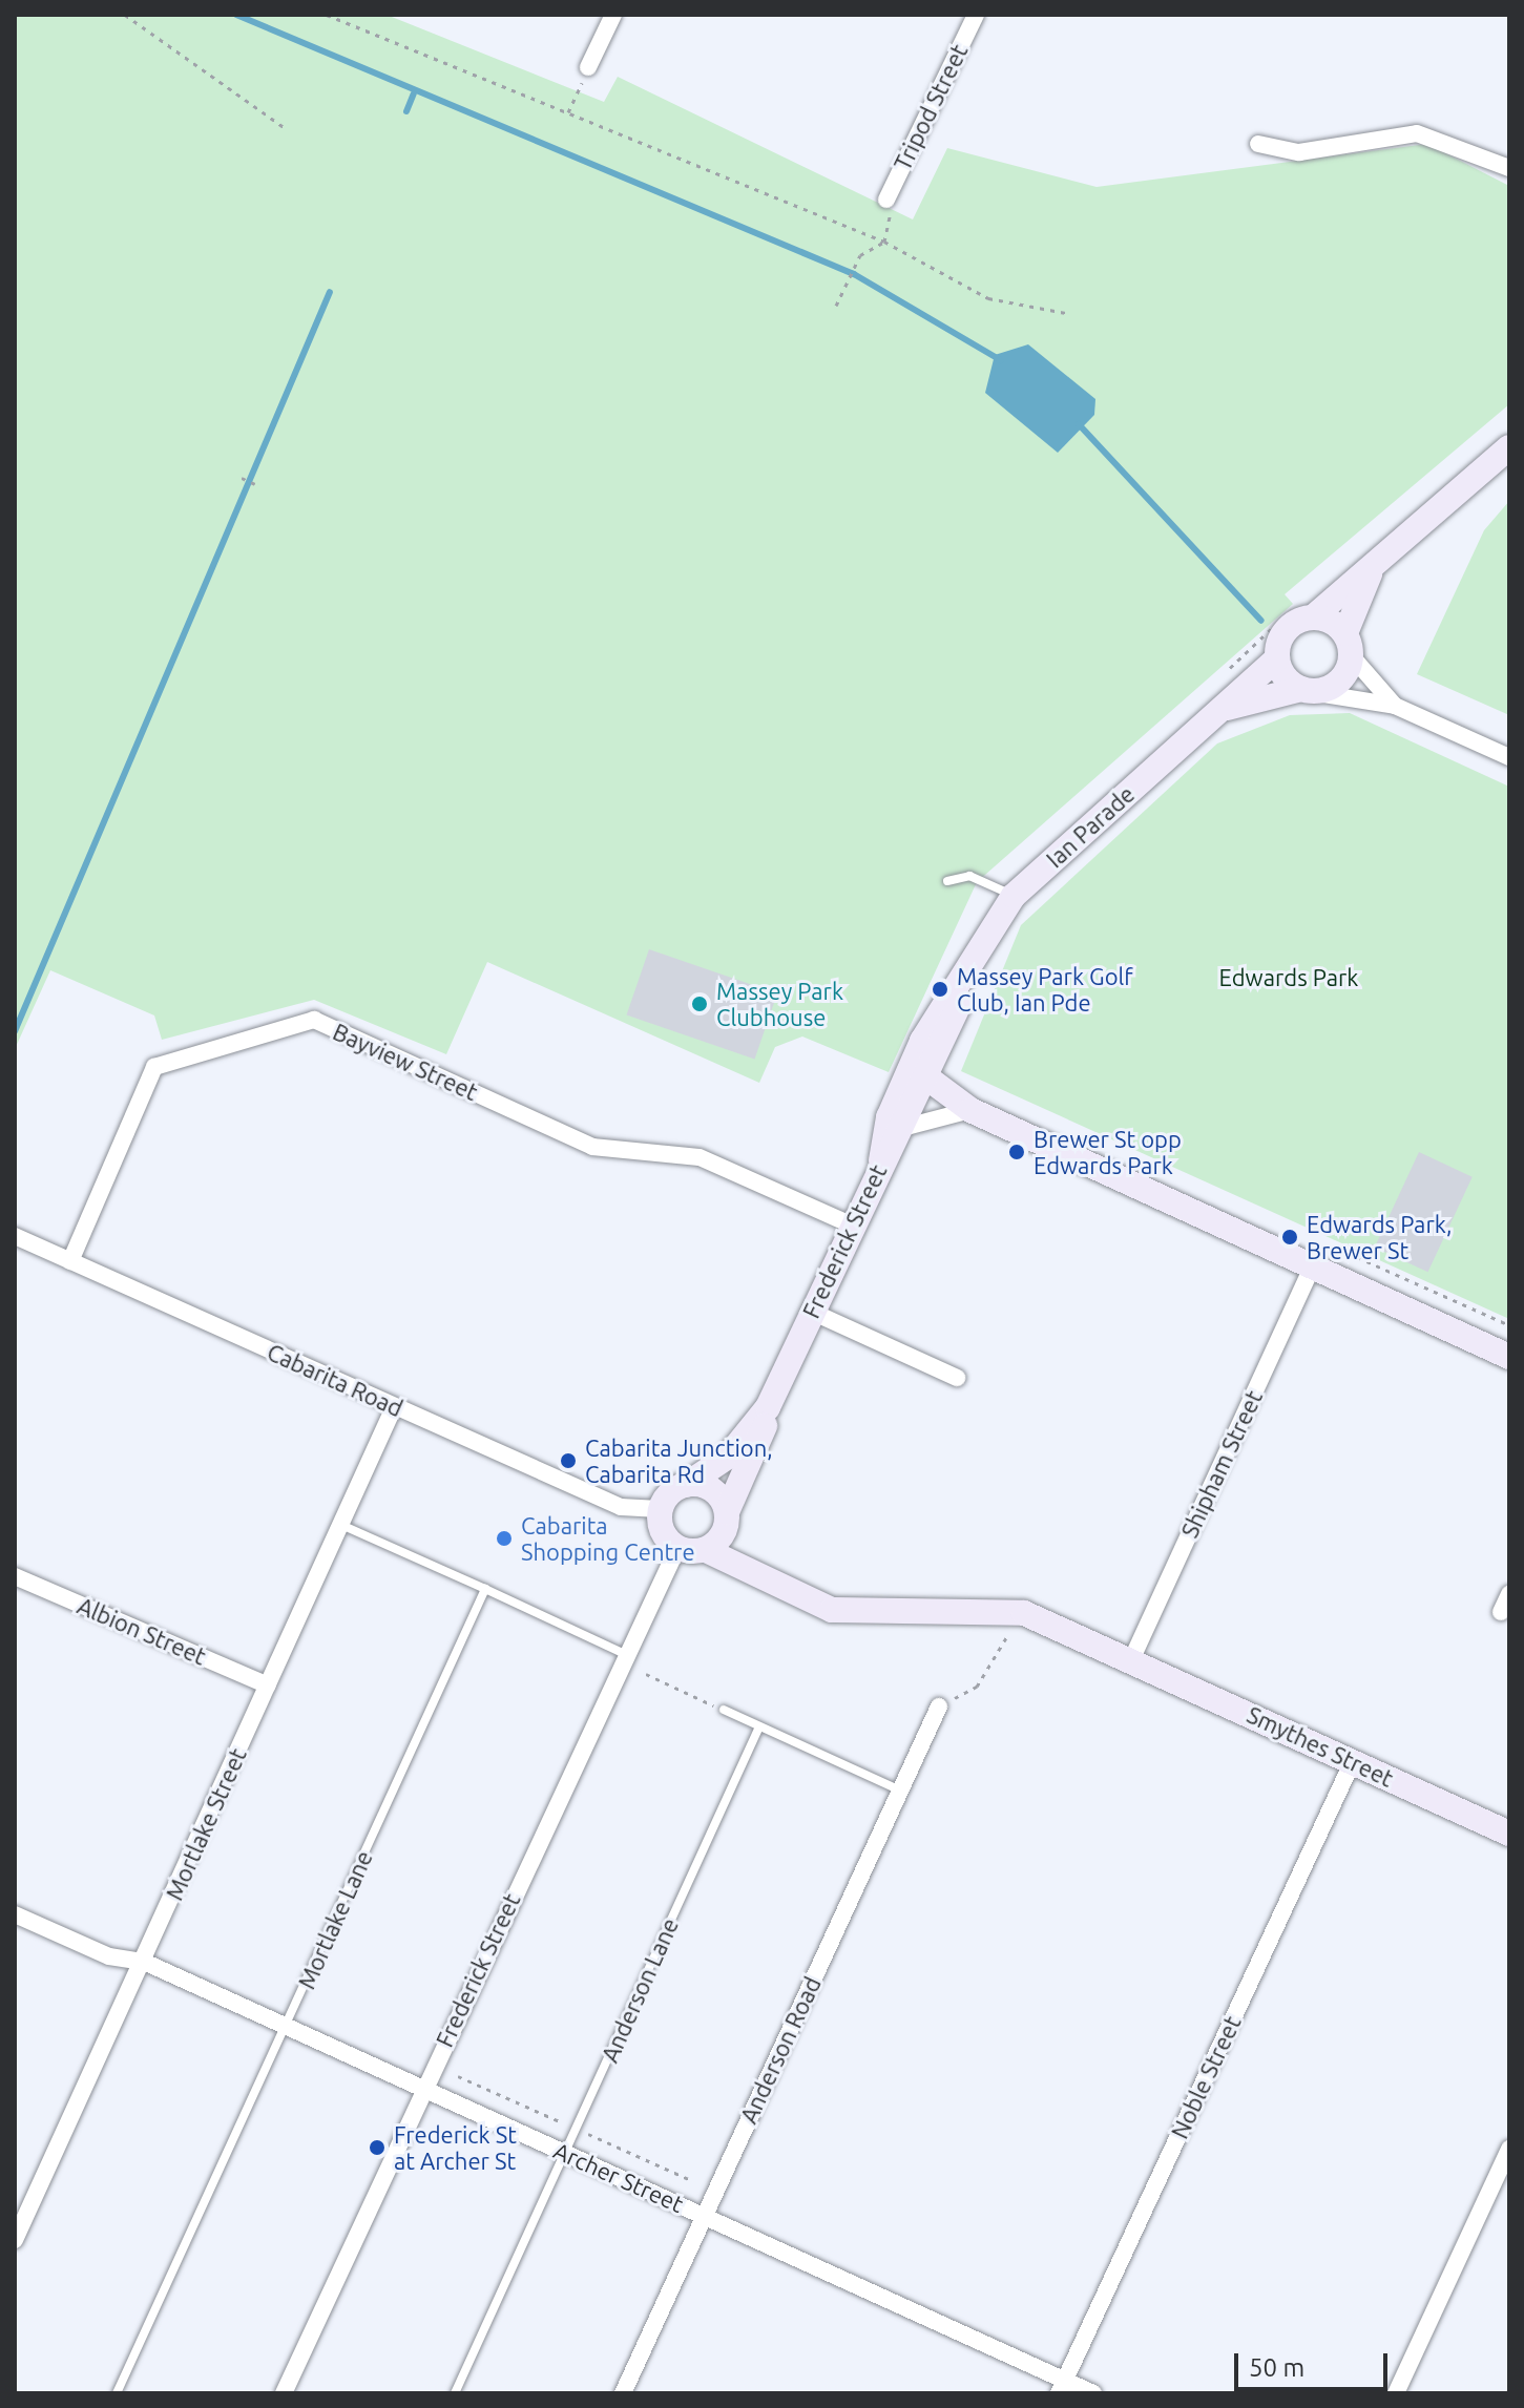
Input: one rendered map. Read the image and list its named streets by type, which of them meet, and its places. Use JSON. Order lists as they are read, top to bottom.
{
  "streets": {
    "main road": ["Ian Parade", "Frederick Street", "Smythes Street"],
    "street": [
      "Tripod Street",
      "Bayview Street",
      "Cabarita Road",
      "Shipham Street",
      "Albion Street",
      "Mortlake Street",
      "Anderson Road",
      "Noble Street",
      "Archer Street"
    ],
    "lane": ["Mortlake Lane", "Anderson Lane"]
  },
  "crossings": [
    ["Ian Parade", "Frederick Street"],
    ["Bayview Street", "Frederick Street"],
    ["Bayview Street", "Cabarita Road"],
    ["Frederick Street", "Cabarita Road"],
    ["Frederick Street", "Archer Street"],
    ["Cabarita Road", "Mortlake Street"],
    ["Shipham Street", "Smythes Street"],
    ["Albion Street", "Mortlake Street"],
    ["Smythes Street", "Noble Street"],
    ["Mortlake Street", "Archer Street"],
    ["Mortlake Lane", "Archer Street"],
    ["Anderson Lane", "Archer Street"],
    ["Anderson Road", "Archer Street"],
    ["Noble Street", "Archer Street"]
  ],
  "parks": ["Edwards Park"],
  "places": [
    "Massey Park Golf Club, Ian Pde",
    "Massey Park Clubhouse",
    "Brewer St opp Edwards Park",
    "Edwards Park, Brewer St",
    "Cabarita Junction, Cabarita Rd",
    "Cabarita Shopping Centre",
    "Frederick St at Archer St"
  ],
  "scale_bar": "50 m"
}
